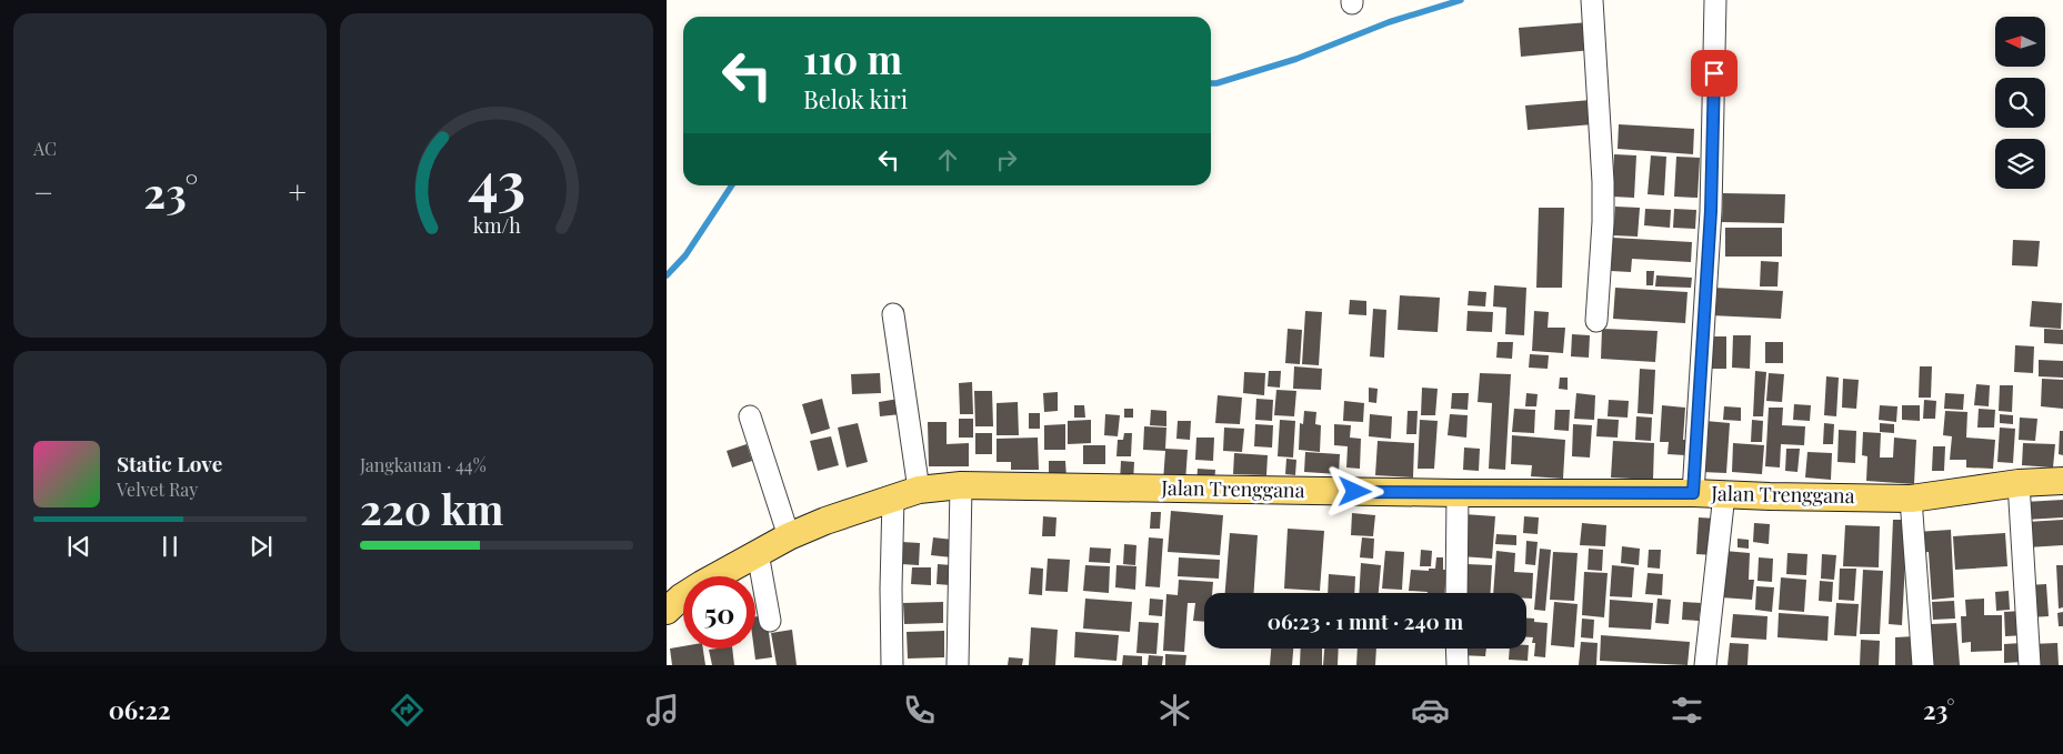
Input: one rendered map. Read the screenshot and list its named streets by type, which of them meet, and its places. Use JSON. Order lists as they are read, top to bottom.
{
  "streets": {
    "main road": ["Jalan Trenggana"]
  },
  "north": "left",
  "page": {
    "tile": [
      "AC",
      ["Jangkauan · 44%", "220 km"]
    ],
    "turn": ["110 m", "Belok kiri"],
    "heat": ["−", "23°", "+"],
    "song": ["Static Love", "Velvet Ray"],
    "limit": "50",
    "trip": "06:23 · 1 mnt · 240 m",
    "tabs": ["06:22", "23°"],
    "gauge": ["43", "km/h"]
  }
}
